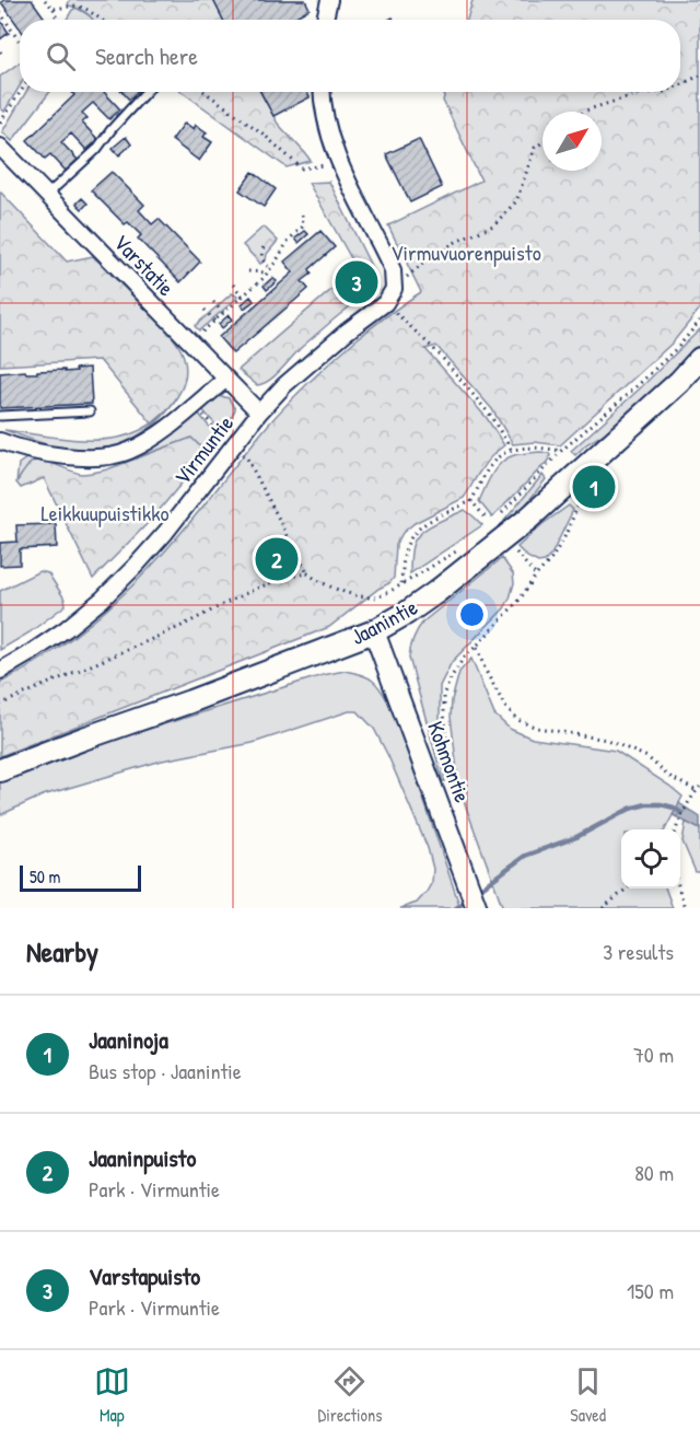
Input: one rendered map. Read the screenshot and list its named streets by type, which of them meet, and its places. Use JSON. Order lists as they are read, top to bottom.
{
  "streets": {
    "main road": ["Jaanintie"],
    "street": ["Varstatie", "Virmuntie", "Kohmontie"]
  },
  "crossings": [
    ["Varstatie", "Virmuntie"],
    ["Jaanintie", "Kohmontie"]
  ],
  "parks": ["Virmuvuorenpuisto", "Leikkuupuistikko"],
  "scale_bar": "50 m",
  "north": "top right",
  "page": {
    "search": "Search here",
    "pins": ["3", "1", "2"],
    "scale": "50 m",
    "heading": ["Nearby", "3 results"],
    "list": [
      {
        "mark": "1",
        "name": "Jaaninoja",
        "note": "Bus stop · Jaanintie",
        "value": "70 m"
      },
      {
        "mark": "2",
        "name": "Jaaninpuisto",
        "note": "Park · Virmuntie",
        "value": "80 m"
      },
      {
        "mark": "3",
        "name": "Varstapuisto",
        "note": "Park · Virmuntie",
        "value": "150 m"
      }
    ],
    "nav": ["Map", "Directions", "Saved"]
  }
}
